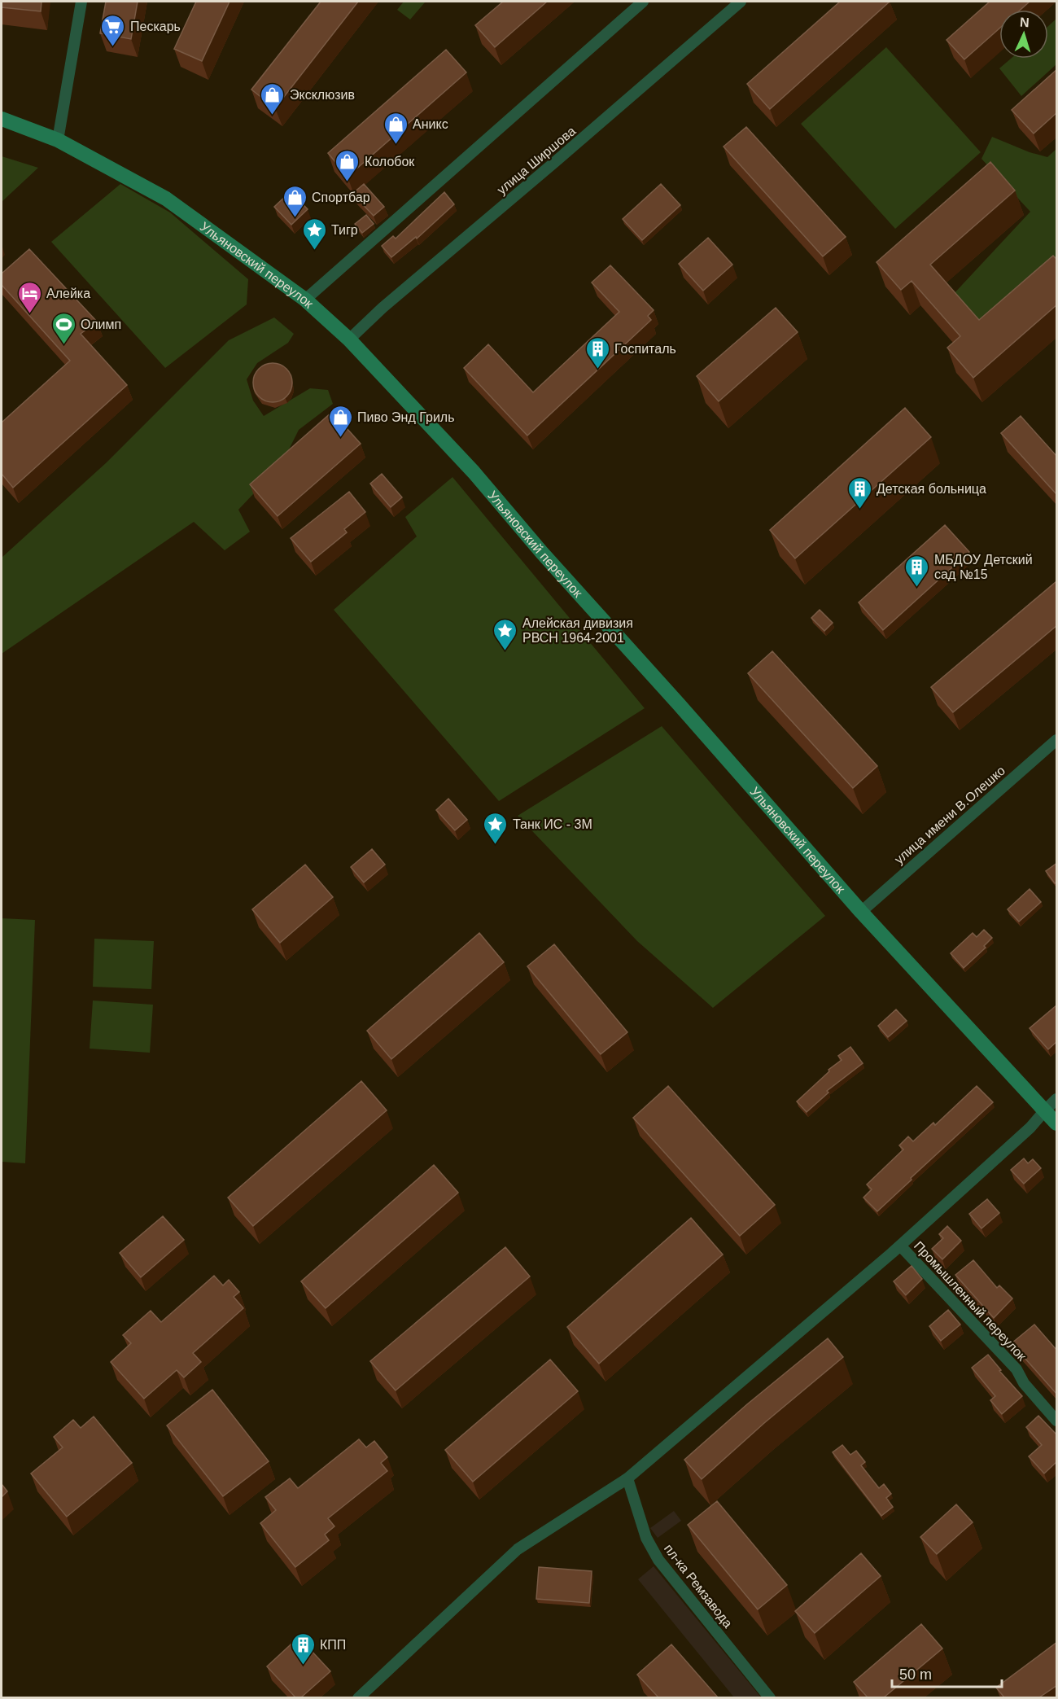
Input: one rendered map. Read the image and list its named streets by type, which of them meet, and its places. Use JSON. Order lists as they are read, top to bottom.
{
  "streets": {
    "main road": ["Ульяновский переулок"],
    "street": [
      "улица Ширшова",
      "улица имени В.Олешко",
      "Промышленный переулок",
      "пл-ка Ремзавода"
    ]
  },
  "crossings": [
    ["улица Ширшова", "Ульяновский переулок"],
    ["Ульяновский переулок", "улица имени В.Олешко"]
  ],
  "places": {
    "supermarket": ["Пескарь"],
    "shop": [
      "Эксклюзив",
      "Аникс",
      "Колобок",
      "Спортбар",
      "Пиво Энд Гриль"
    ],
    "place": ["Тигр", "Алейская дивизия РВСН 1964-2001", "Танк ИС - 3М"],
    "hotel": ["Алейка"],
    "sports": ["Олимп"],
    "building": [
      "Госпиталь",
      "Детская больница",
      "МБДОУ Детский сад №15",
      "КПП"
    ]
  },
  "scale_bar": "50 m",
  "north": "top"
}
